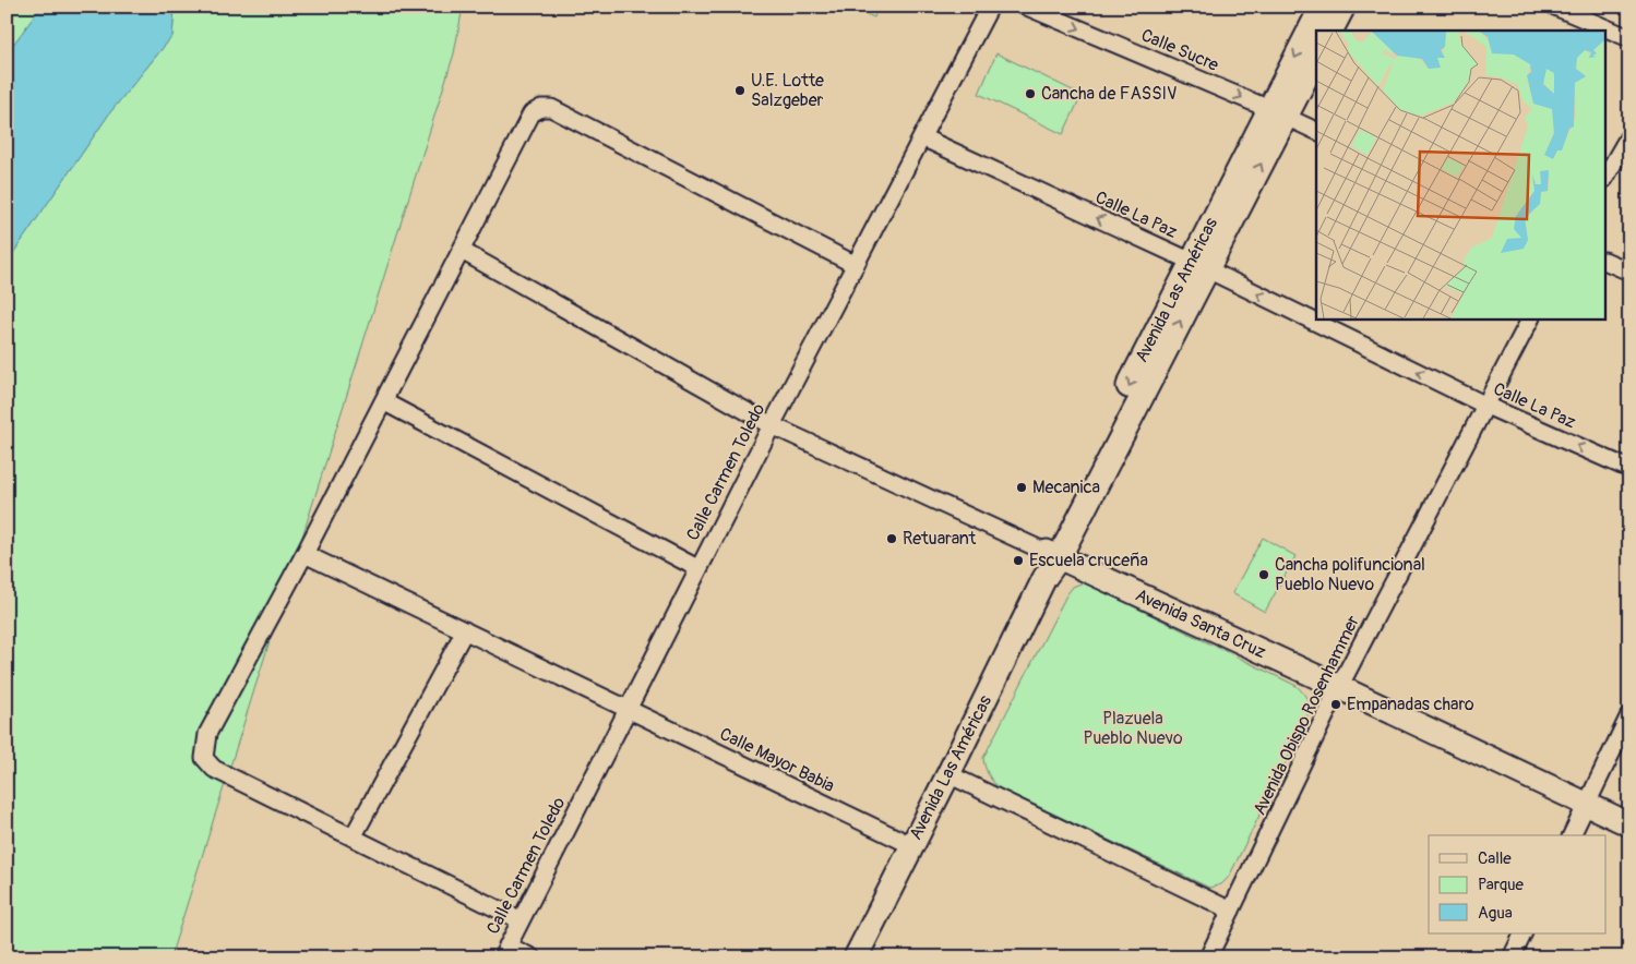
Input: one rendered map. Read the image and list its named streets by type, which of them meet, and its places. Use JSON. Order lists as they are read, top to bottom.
{
  "streets": {
    "main road": ["Avenida Las Américas", "Avenida Santa Cruz"],
    "street": [
      "Calle Sucre",
      "Calle La Paz",
      "Calle Carmen Toledo",
      "Avenida Obispo Rosenhammer",
      "Calle Mayor Babia"
    ]
  },
  "crossings": [
    ["Calle Sucre", "Avenida Las Américas"],
    ["Calle La Paz", "Avenida Las Américas"],
    ["Calle La Paz", "Calle Carmen Toledo"],
    ["Calle La Paz", "Avenida Obispo Rosenhammer"],
    ["Avenida Las Américas", "Avenida Santa Cruz"],
    ["Avenida Las Américas", "Calle Mayor Babia"],
    ["Calle Carmen Toledo", "Avenida Santa Cruz"],
    ["Calle Carmen Toledo", "Calle Mayor Babia"],
    ["Avenida Santa Cruz", "Avenida Obispo Rosenhammer"]
  ],
  "one_way": ["Calle Sucre", "Calle La Paz"],
  "parks": ["Plazuela Pueblo Nuevo"],
  "places": [
    "U.E. Lotte Salzgeber",
    "Cancha de FASSIV",
    "Mecanica",
    "Retuarant",
    "Escuela cruceña",
    "Cancha polifuncional Pueblo Nuevo",
    "Empanadas charo"
  ],
  "legend": ["Calle", "Parque", "Agua"]
}
